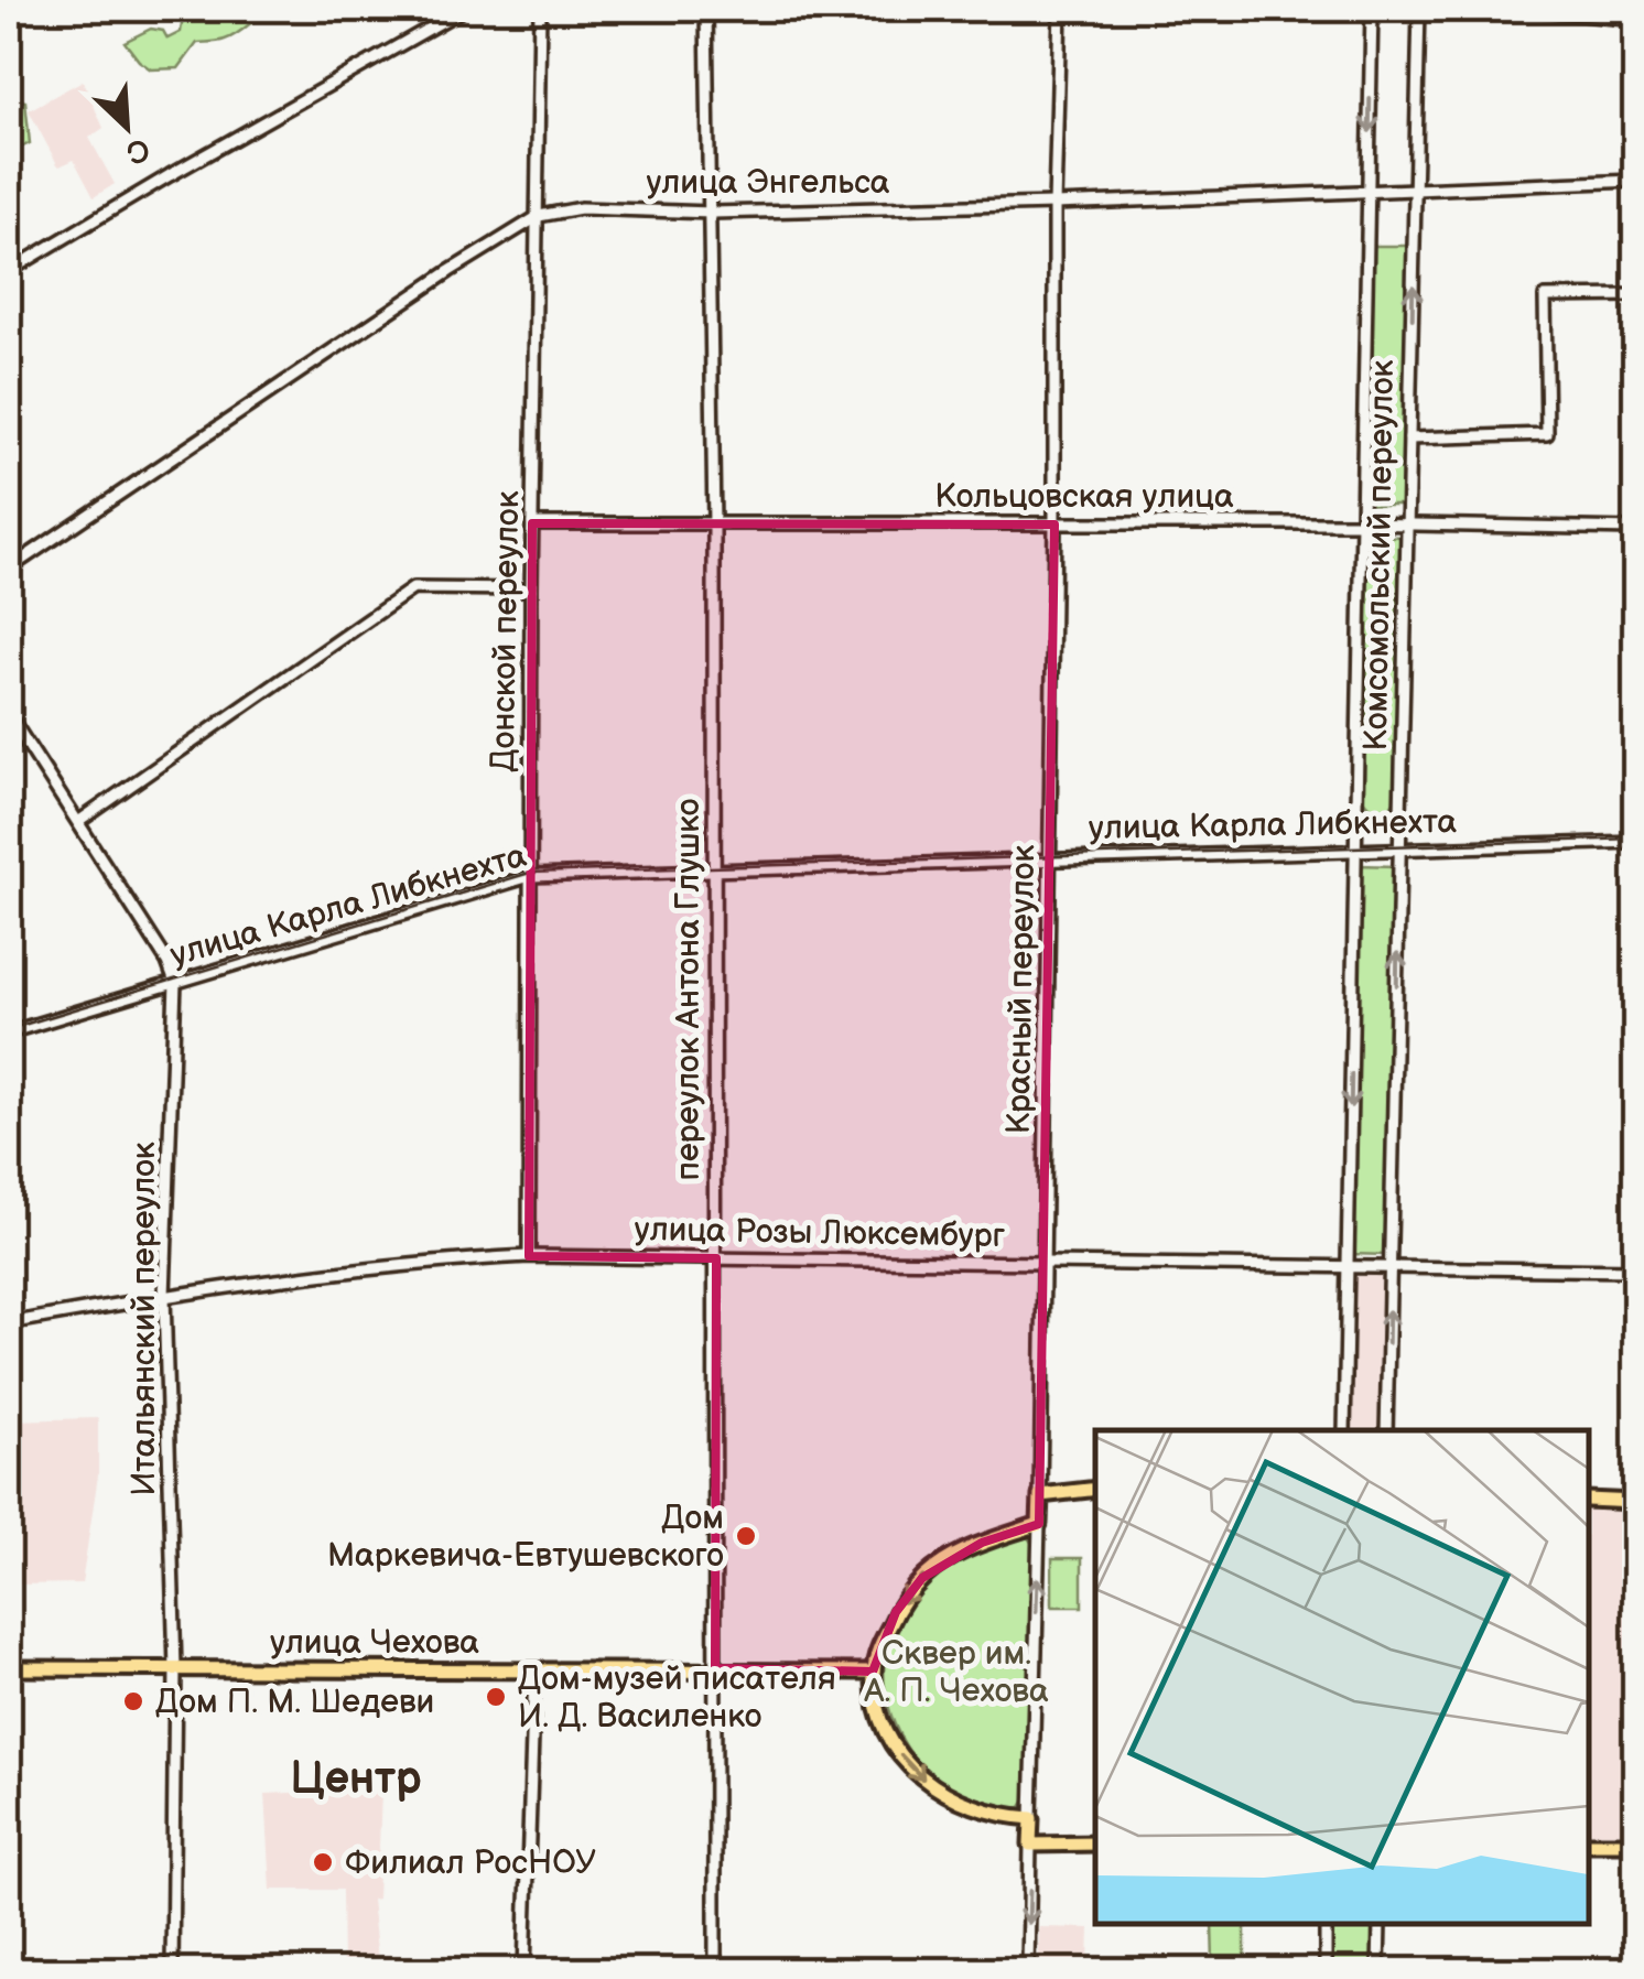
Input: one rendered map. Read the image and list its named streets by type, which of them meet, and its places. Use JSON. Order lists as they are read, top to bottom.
{
  "streets": {
    "main road": ["Красный переулок", "улица Чехова"],
    "street": [
      "улица Энгельса",
      "Кольцовская улица",
      "Комсомольский переулок",
      "Донской переулок",
      "улица Карла Либкнехта",
      "переулок Антона Глушко",
      "улица Розы Люксембург",
      "Итальянский переулок"
    ]
  },
  "crossings": [
    ["улица Энгельса", "Комсомольский переулок"],
    ["улица Энгельса", "Донской переулок"],
    ["улица Энгельса", "переулок Антона Глушко"],
    ["улица Энгельса", "Красный переулок"],
    ["Кольцовская улица", "Комсомольский переулок"],
    ["Кольцовская улица", "Донской переулок"],
    ["Кольцовская улица", "переулок Антона Глушко"],
    ["Кольцовская улица", "Красный переулок"],
    ["Комсомольский переулок", "улица Карла Либкнехта"],
    ["Комсомольский переулок", "улица Розы Люксембург"],
    ["Донской переулок", "улица Карла Либкнехта"],
    ["Донской переулок", "улица Розы Люксембург"],
    ["улица Карла Либкнехта", "переулок Антона Глушко"],
    ["улица Карла Либкнехта", "Красный переулок"],
    ["улица Карла Либкнехта", "Итальянский переулок"],
    ["переулок Антона Глушко", "улица Розы Люксембург"],
    ["переулок Антона Глушко", "улица Чехова"],
    ["Красный переулок", "улица Розы Люксембург"],
    ["улица Розы Люксембург", "Итальянский переулок"],
    ["Итальянский переулок", "улица Чехова"]
  ],
  "districts": ["Центр"],
  "parks": ["Сквер им. А. П. Чехова"],
  "places": [
    "Дом Маркевича-Евтушевского",
    "Дом-музей писателя И. Д. Василенко",
    "Дом П. М. Шедеви",
    "Филиал РосНОУ"
  ],
  "north": "bottom right"
}
